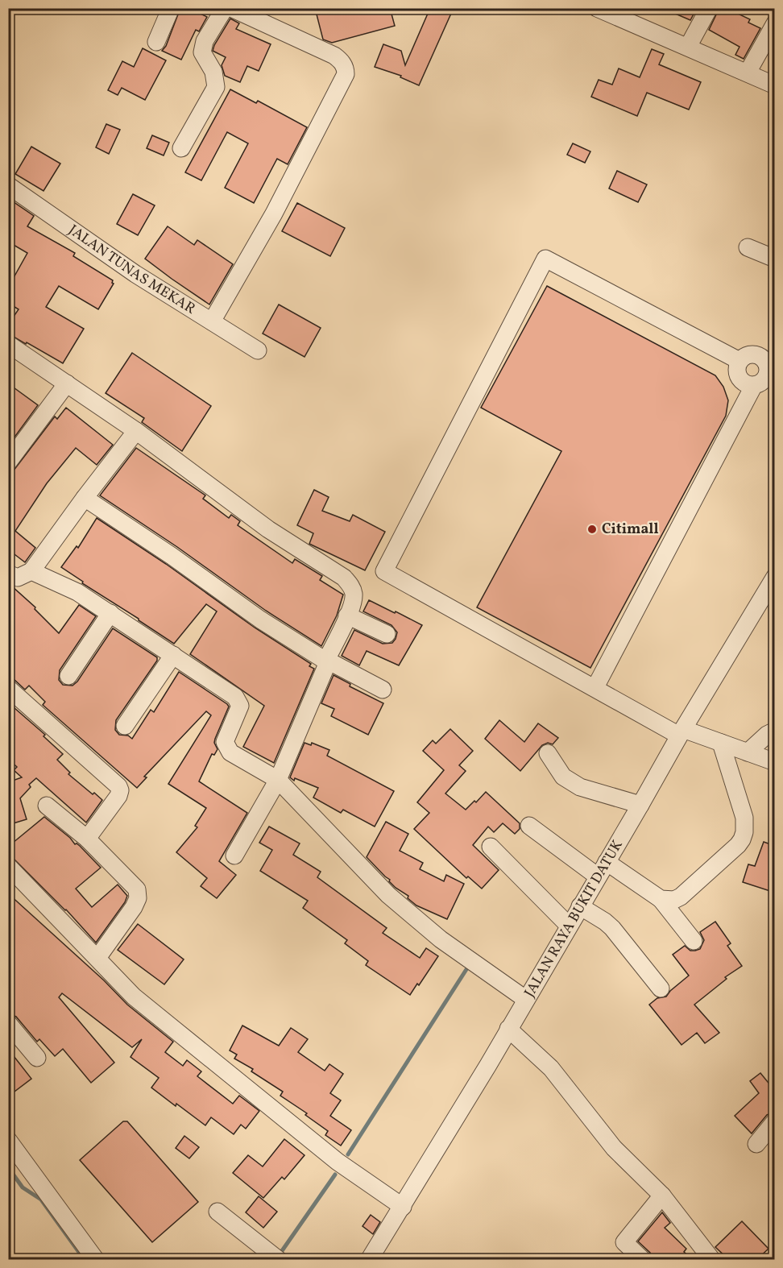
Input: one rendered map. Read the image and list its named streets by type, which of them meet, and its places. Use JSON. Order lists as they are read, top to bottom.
{
  "streets": {
    "street": ["JALAN TUNAS MEKAR", "JALAN RAYA BUKIT DATUK"]
  },
  "places": ["Citimall"]
}
